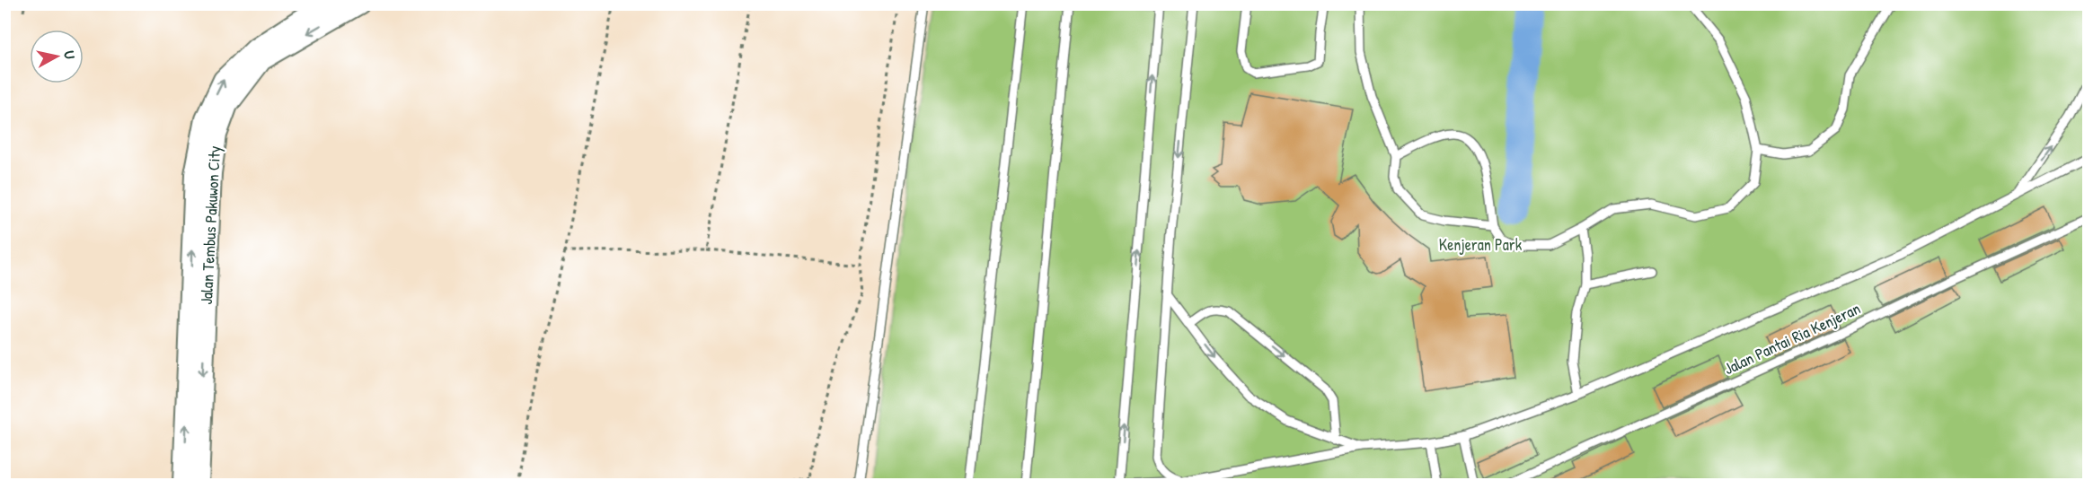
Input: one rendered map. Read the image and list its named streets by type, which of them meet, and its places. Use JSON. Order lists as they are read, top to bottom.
{
  "streets": {
    "street": ["Jalan Tembus Pakuwon City"],
    "lane": ["Jalan Pantai Ria Kenjeran"]
  },
  "parks": ["Kenjeran Park"],
  "north": "right"
}
